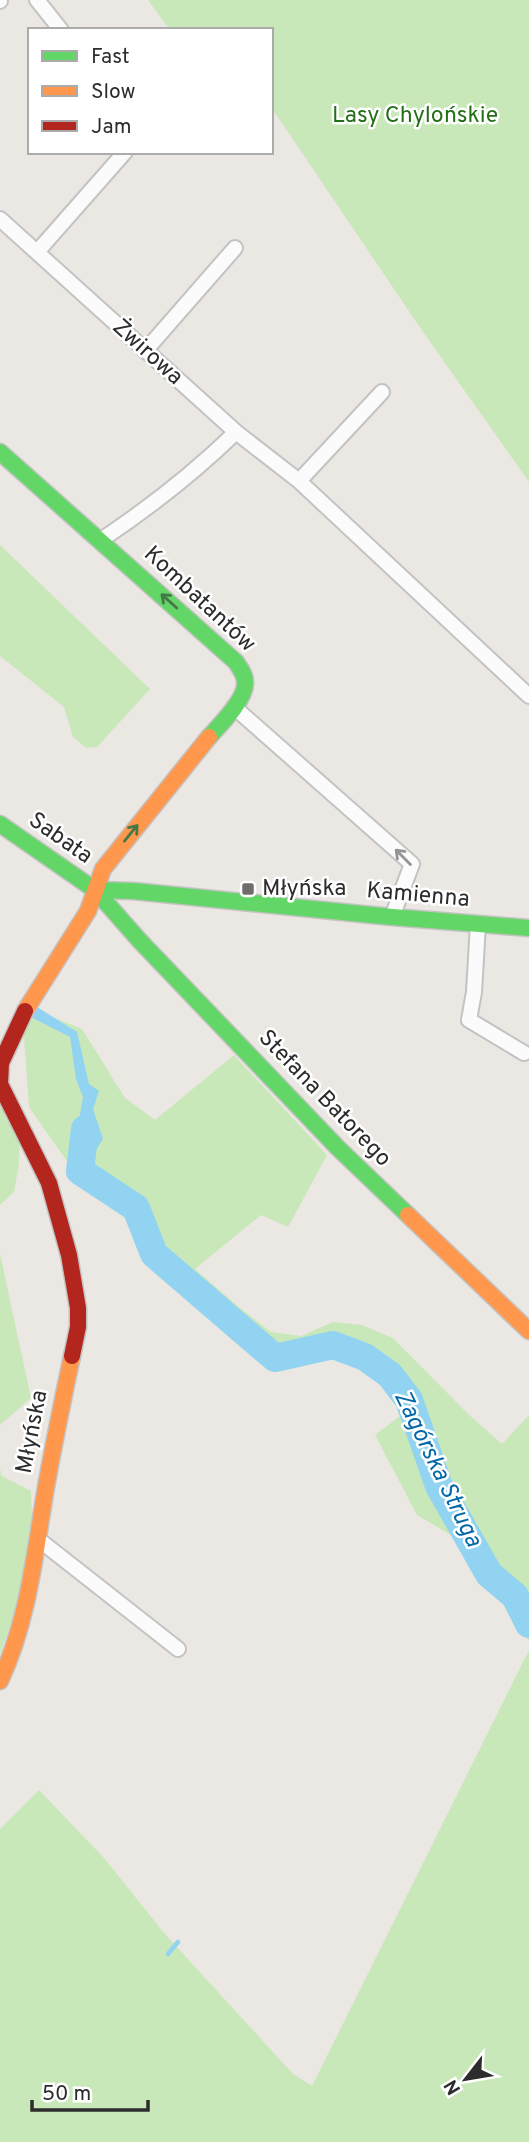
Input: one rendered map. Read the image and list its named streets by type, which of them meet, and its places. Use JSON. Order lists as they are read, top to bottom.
{
  "streets": {
    "street": [
      "Żwirowa",
      "Kombatantów",
      "Sabata",
      "Kamienna",
      "Stefana Batorego",
      "Młyńska"
    ]
  },
  "crossings": [
    ["Kombatantów", "Młyńska"],
    ["Sabata", "Kamienna"],
    ["Sabata", "Stefana Batorego"],
    ["Sabata", "Młyńska"],
    ["Kamienna", "Stefana Batorego"],
    ["Kamienna", "Młyńska"],
    ["Stefana Batorego", "Młyńska"]
  ],
  "one_way": ["Kombatantów"],
  "water": ["Zagórska Struga"],
  "parks": ["Lasy Chylońskie"],
  "places": {
    "transit": ["Młyńska"]
  },
  "legend": ["Fast", "Slow", "Jam"],
  "scale_bar": "50 m",
  "north": "bottom left"
}
